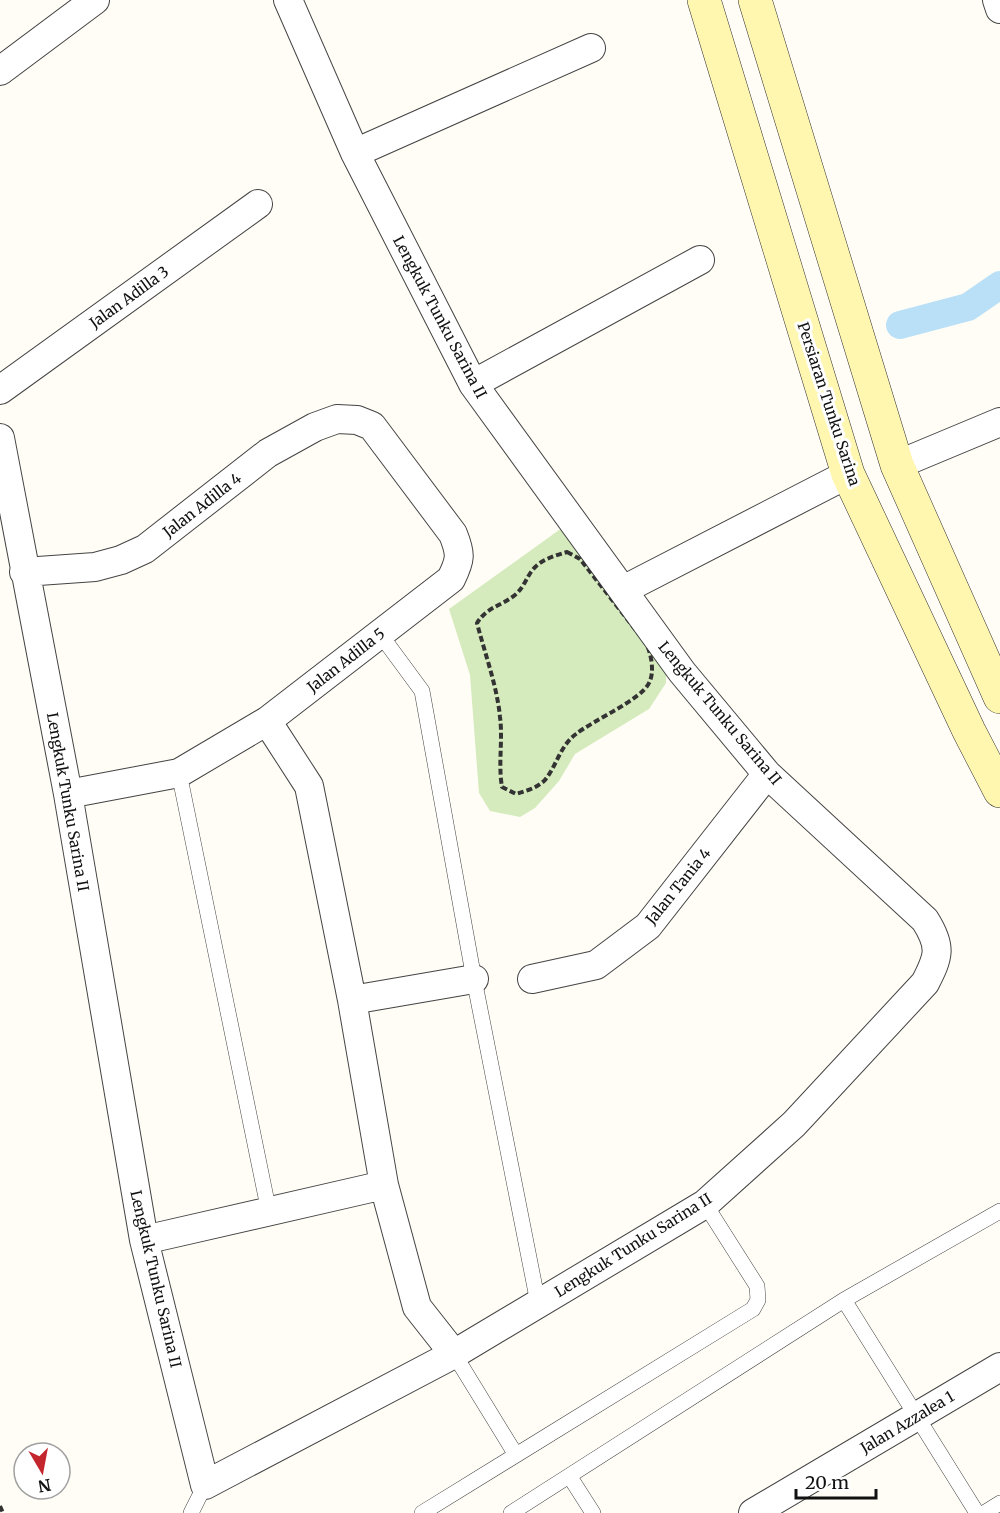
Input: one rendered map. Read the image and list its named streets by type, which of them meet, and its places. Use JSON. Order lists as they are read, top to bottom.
{
  "streets": {
    "street": [
      "Jalan Adilla 3",
      "Lengkuk Tunku Sarina II",
      "Persiaran Tunku Sarina",
      "Jalan Adilla 4",
      "Jalan Adilla 5",
      "Jalan Tania 4",
      "Jalan Azzalea 1"
    ]
  },
  "crossings": [
    ["Lengkuk Tunku Sarina II", "Jalan Adilla 4"],
    ["Lengkuk Tunku Sarina II", "Jalan Adilla 5"],
    ["Lengkuk Tunku Sarina II", "Jalan Tania 4"],
    ["Jalan Adilla 4", "Jalan Adilla 5"]
  ],
  "scale_bar": "20 m",
  "north": "bottom"
}
